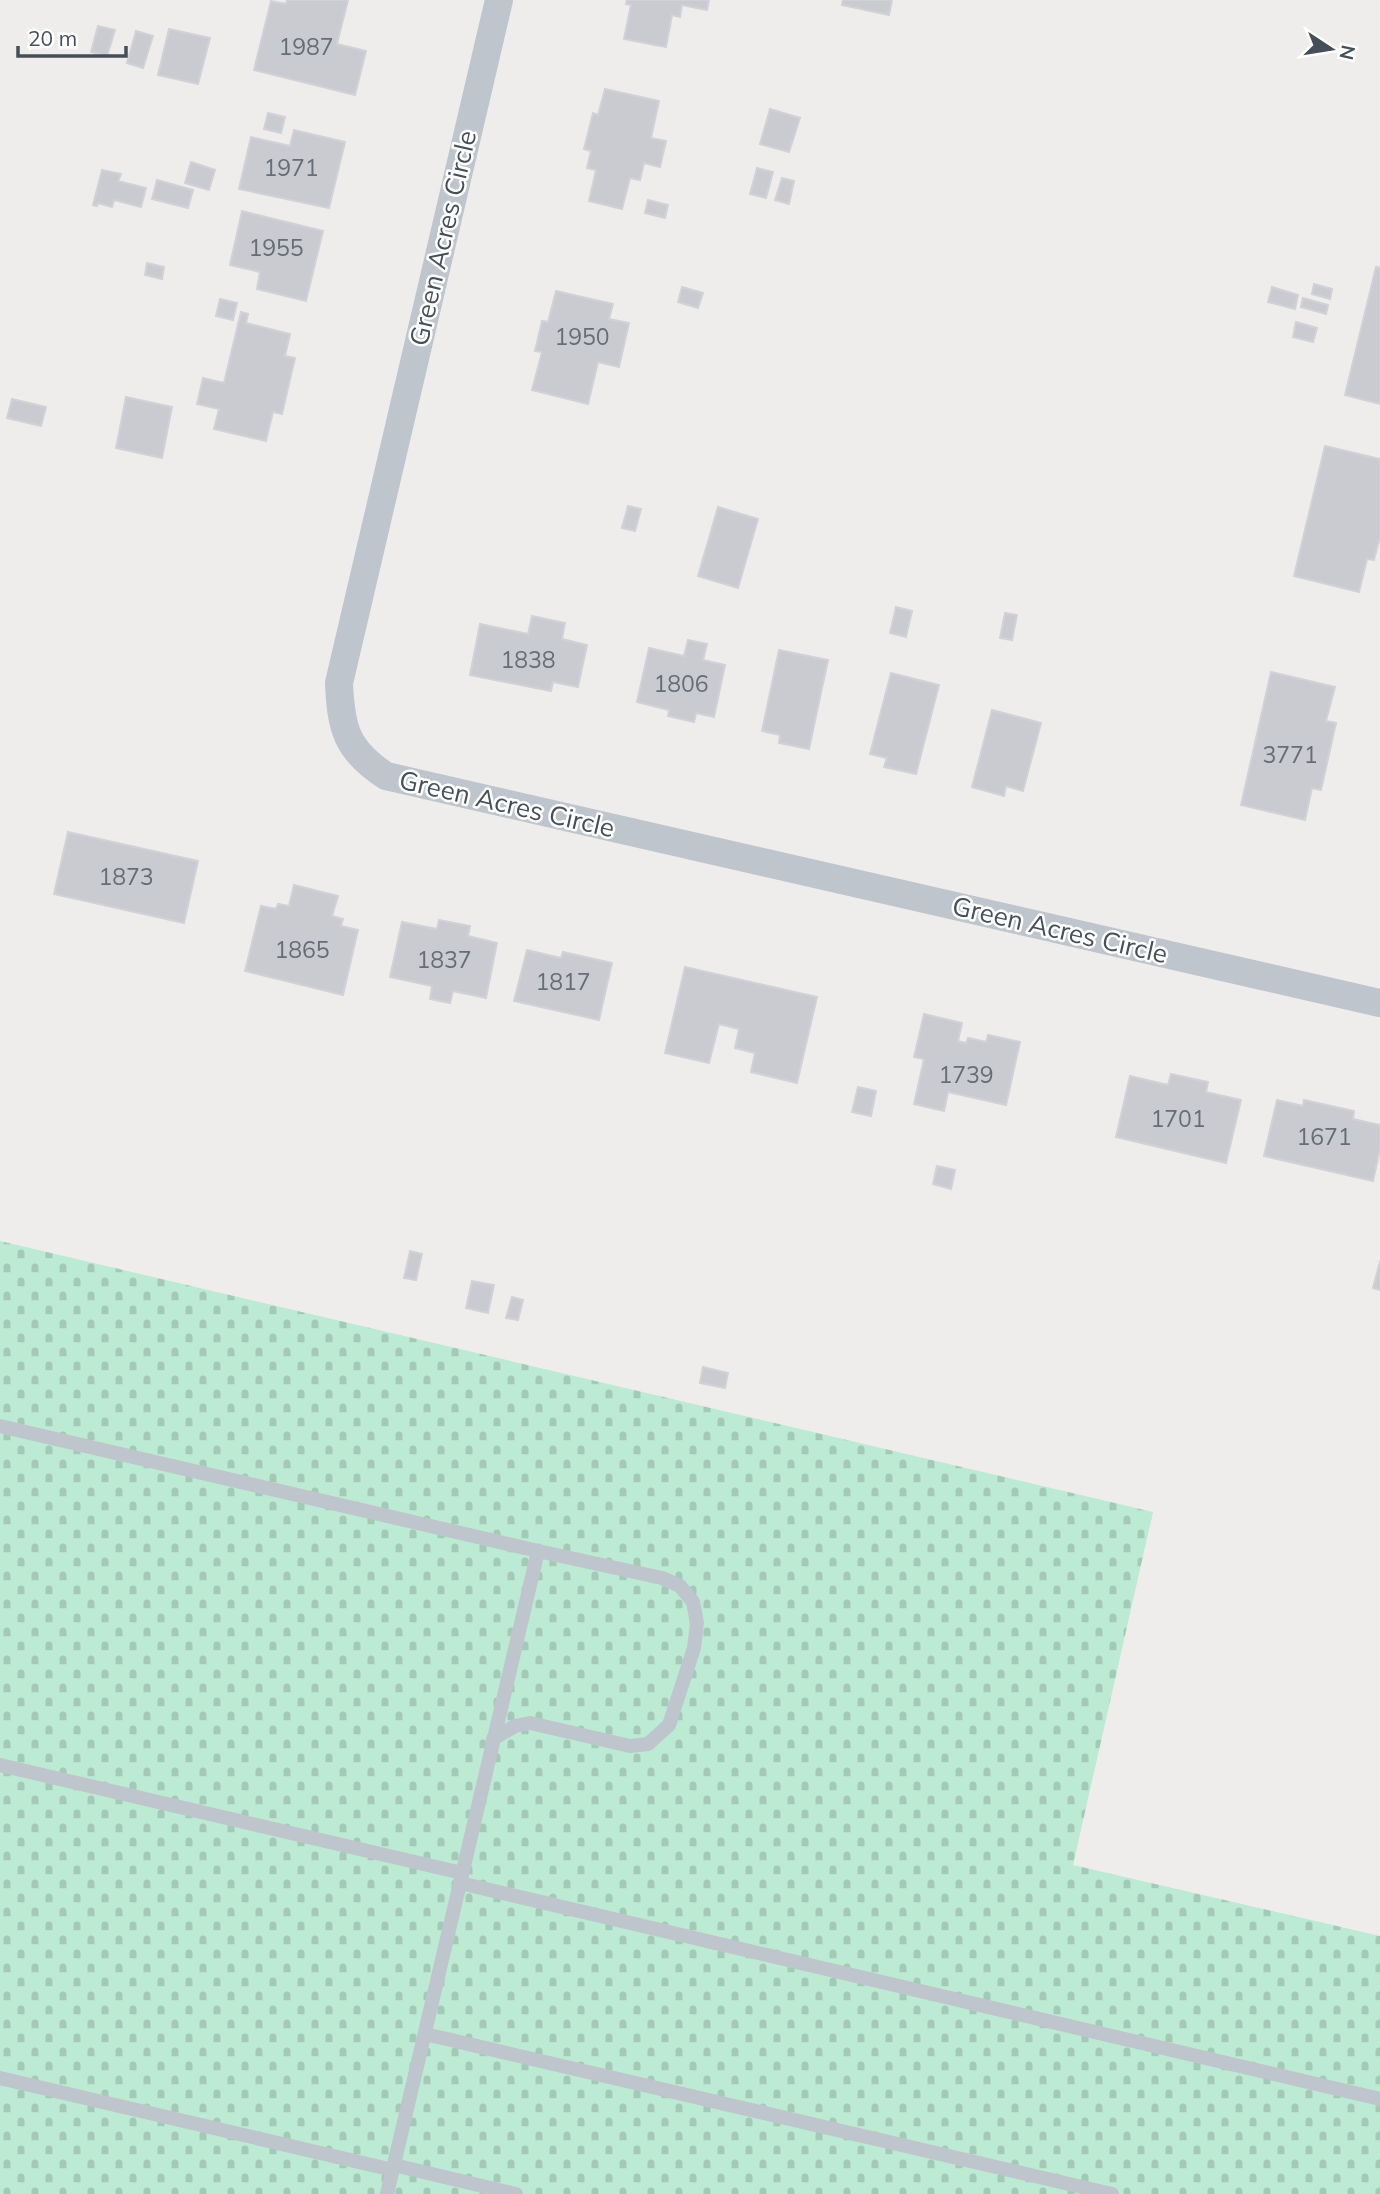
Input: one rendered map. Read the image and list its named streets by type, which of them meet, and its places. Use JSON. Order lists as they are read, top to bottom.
{
  "streets": {
    "street": ["Green Acres Circle"]
  },
  "house_numbers": [
    "1987",
    "1971",
    "1955",
    "1950",
    "1838",
    "1806",
    "3771",
    "1873",
    "1865",
    "1837",
    "1817",
    "1739",
    "1701",
    "1671"
  ],
  "scale_bar": "20 m",
  "north": "right"
}
